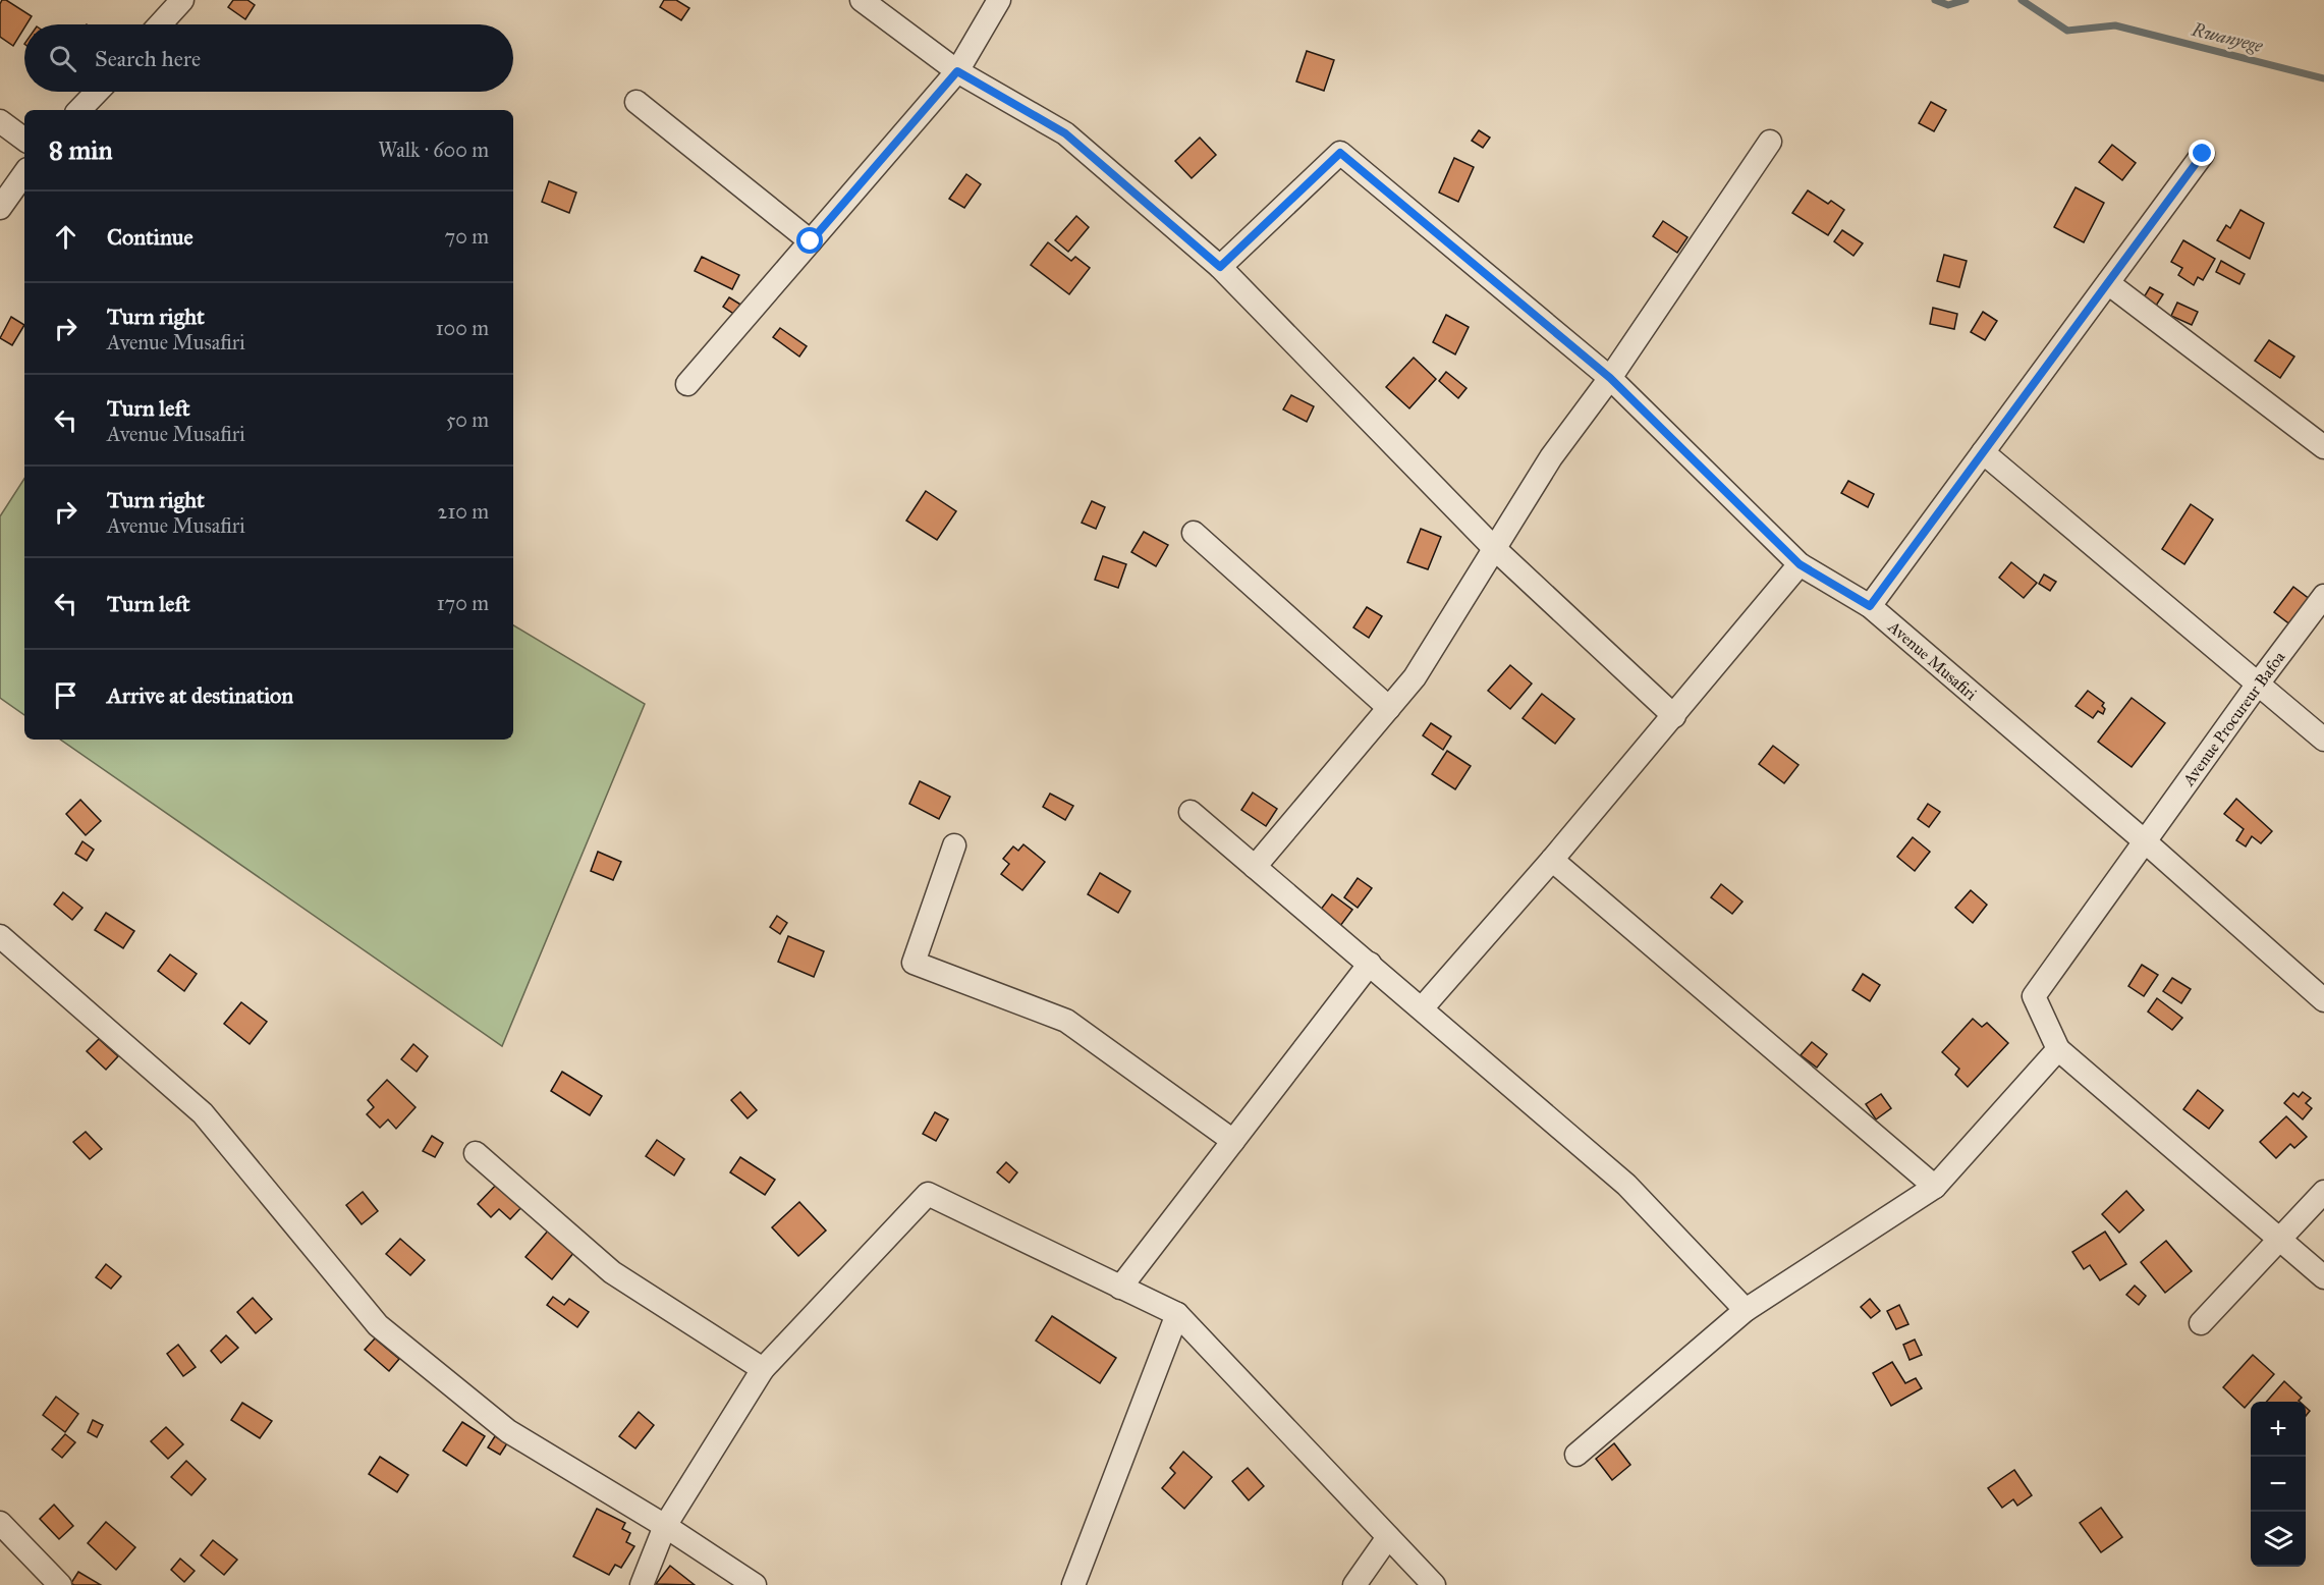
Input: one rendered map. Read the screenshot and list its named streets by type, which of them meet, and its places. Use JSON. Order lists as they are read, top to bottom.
{
  "streets": {
    "street": ["Avenue Musafiri", "Avenue Procureur Bafoa"]
  },
  "crossings": [
    ["Avenue Musafiri", "Avenue Procureur Bafoa"]
  ],
  "water": ["Rwanyege"],
  "page": {
    "search": "Search here",
    "heading": ["8 min", "Walk · 600 m"],
    "list": [
      ["Continue", "70 m"],
      ["Turn right", "Avenue Musafiri", "100 m"],
      ["Turn left", "Avenue Musafiri", "50 m"],
      ["Turn right", "Avenue Musafiri", "210 m"],
      ["Turn left", "170 m"],
      "Arrive at destination"
    ],
    "map_buttons": ["+", "−"]
  }
}
